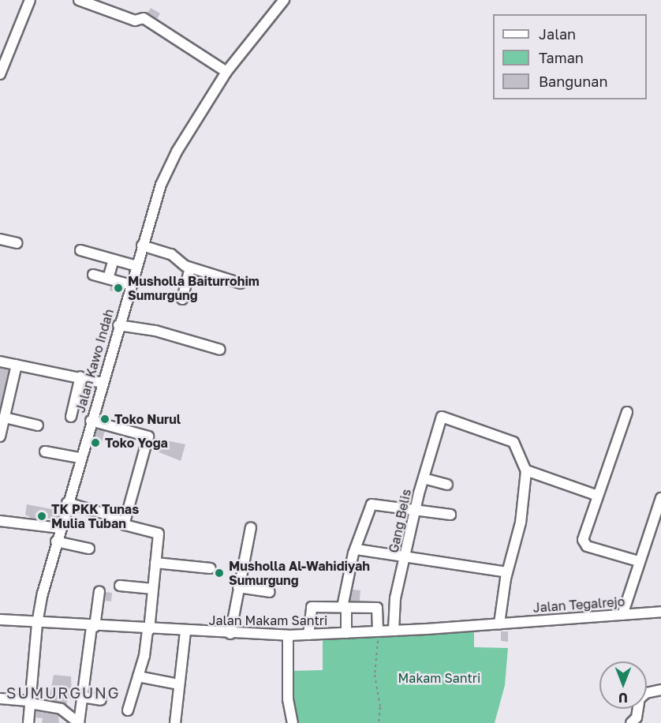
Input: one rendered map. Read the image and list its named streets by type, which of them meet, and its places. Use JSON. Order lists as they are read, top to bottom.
{
  "streets": {
    "street": [
      "Jalan Kawo Indah",
      "Gang Belis",
      "Jalan Tegalrejo",
      "Jalan Makam Santri"
    ]
  },
  "crossings": [
    ["Jalan Kawo Indah", "Jalan Makam Santri"],
    ["Gang Belis", "Jalan Makam Santri"],
    ["Jalan Tegalrejo", "Jalan Makam Santri"]
  ],
  "districts": ["SUMURGUNG"],
  "parks": ["Makam Santri"],
  "places": [
    "Musholla Baiturrohim Sumurgung",
    "Toko Nurul",
    "Toko Yoga",
    "TK PKK Tunas Mulia Tuban",
    "Musholla Al-Wahidiyah Sumurgung"
  ],
  "legend": ["Jalan", "Taman", "Bangunan"],
  "north": "bottom"
}
